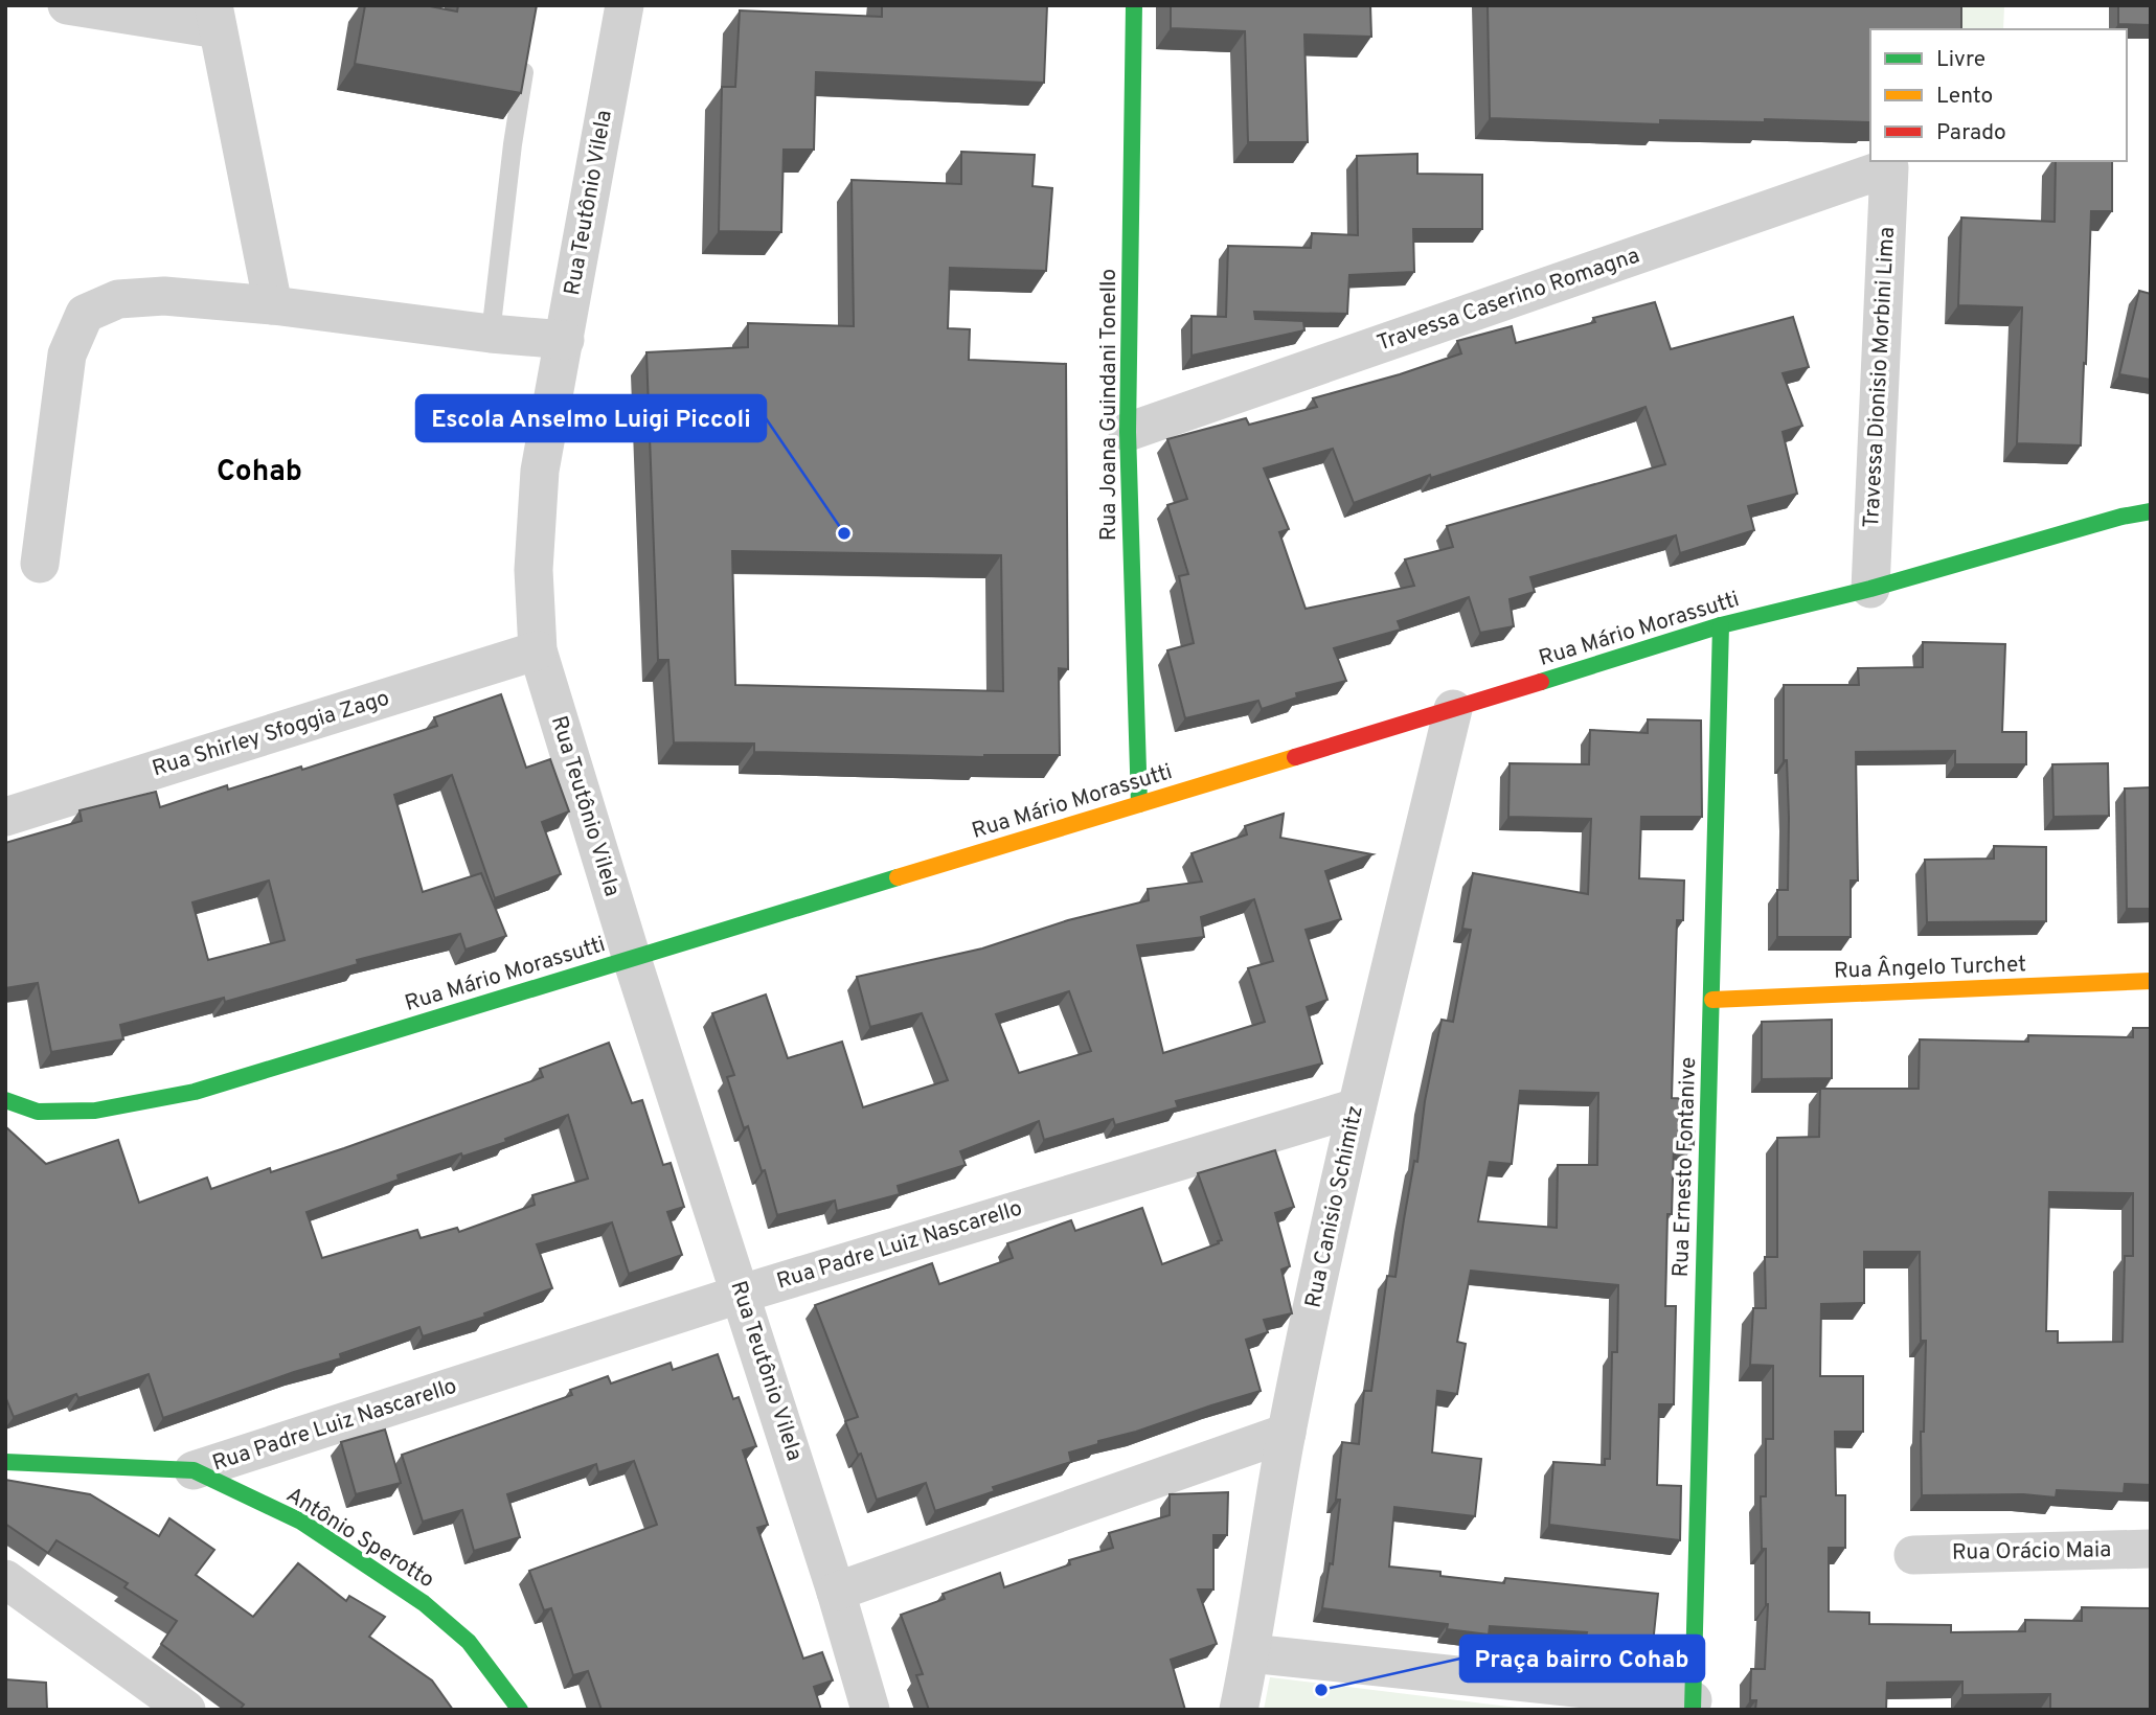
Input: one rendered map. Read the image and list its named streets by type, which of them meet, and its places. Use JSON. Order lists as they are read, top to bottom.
{
  "streets": {
    "main road": [
      "Rua Joana Guindani Tonello",
      "Rua Mário Morassutti",
      "Rua Ângelo Turchet",
      "Rua Ernesto Fontanive",
      "Antônio Sperotto"
    ],
    "street": [
      "Rua Teutônio Vilela",
      "Travessa Caserino Romagna",
      "Travessa Dionisio Morbini Lima",
      "Rua Shirley Sfoggia Zago",
      "Rua Canisio Schimitz",
      "Rua Padre Luiz Nascarello",
      "Rua Orácio Maia"
    ]
  },
  "crossings": [
    ["Rua Teutônio Vilela", "Rua Mário Morassutti"],
    ["Rua Teutônio Vilela", "Rua Shirley Sfoggia Zago"],
    ["Rua Teutônio Vilela", "Rua Padre Luiz Nascarello"],
    ["Travessa Caserino Romagna", "Travessa Dionisio Morbini Lima"],
    ["Travessa Caserino Romagna", "Rua Joana Guindani Tonello"],
    ["Travessa Dionisio Morbini Lima", "Rua Mário Morassutti"],
    ["Rua Joana Guindani Tonello", "Rua Mário Morassutti"],
    ["Rua Mário Morassutti", "Rua Ernesto Fontanive"],
    ["Rua Mário Morassutti", "Rua Canisio Schimitz"],
    ["Rua Ângelo Turchet", "Rua Ernesto Fontanive"],
    ["Rua Canisio Schimitz", "Rua Padre Luiz Nascarello"],
    ["Rua Padre Luiz Nascarello", "Antônio Sperotto"]
  ],
  "districts": ["Cohab"],
  "places": ["Escola Anselmo Luigi Piccoli", "Praça bairro Cohab"],
  "legend": ["Livre", "Lento", "Parado"]
}
